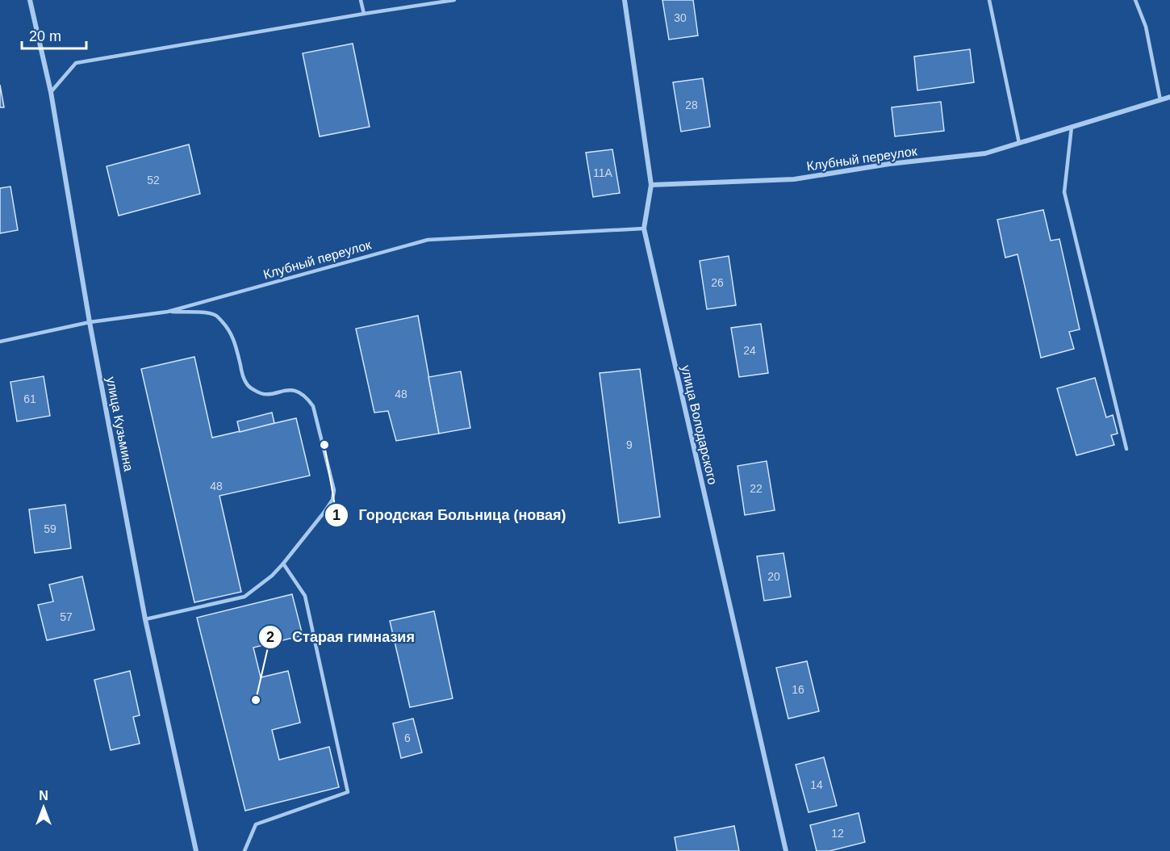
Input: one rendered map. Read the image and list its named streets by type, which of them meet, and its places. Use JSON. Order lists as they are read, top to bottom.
{
  "streets": {
    "street": ["Клубный переулок", "улица Кузьмина", "улица Володарского"]
  },
  "crossings": [
    ["Клубный переулок", "улица Кузьмина"],
    ["Клубный переулок", "улица Володарского"]
  ],
  "places": ["Городская Больница (новая)", "Старая гимназия"],
  "house_numbers": [
    "30",
    "28",
    "11А",
    "52",
    "26",
    "24",
    "48",
    "61",
    "9",
    "48",
    "22",
    "59",
    "20",
    "57",
    "16",
    "6",
    "14",
    "12"
  ],
  "scale_bar": "20 m",
  "north": "top"
}
